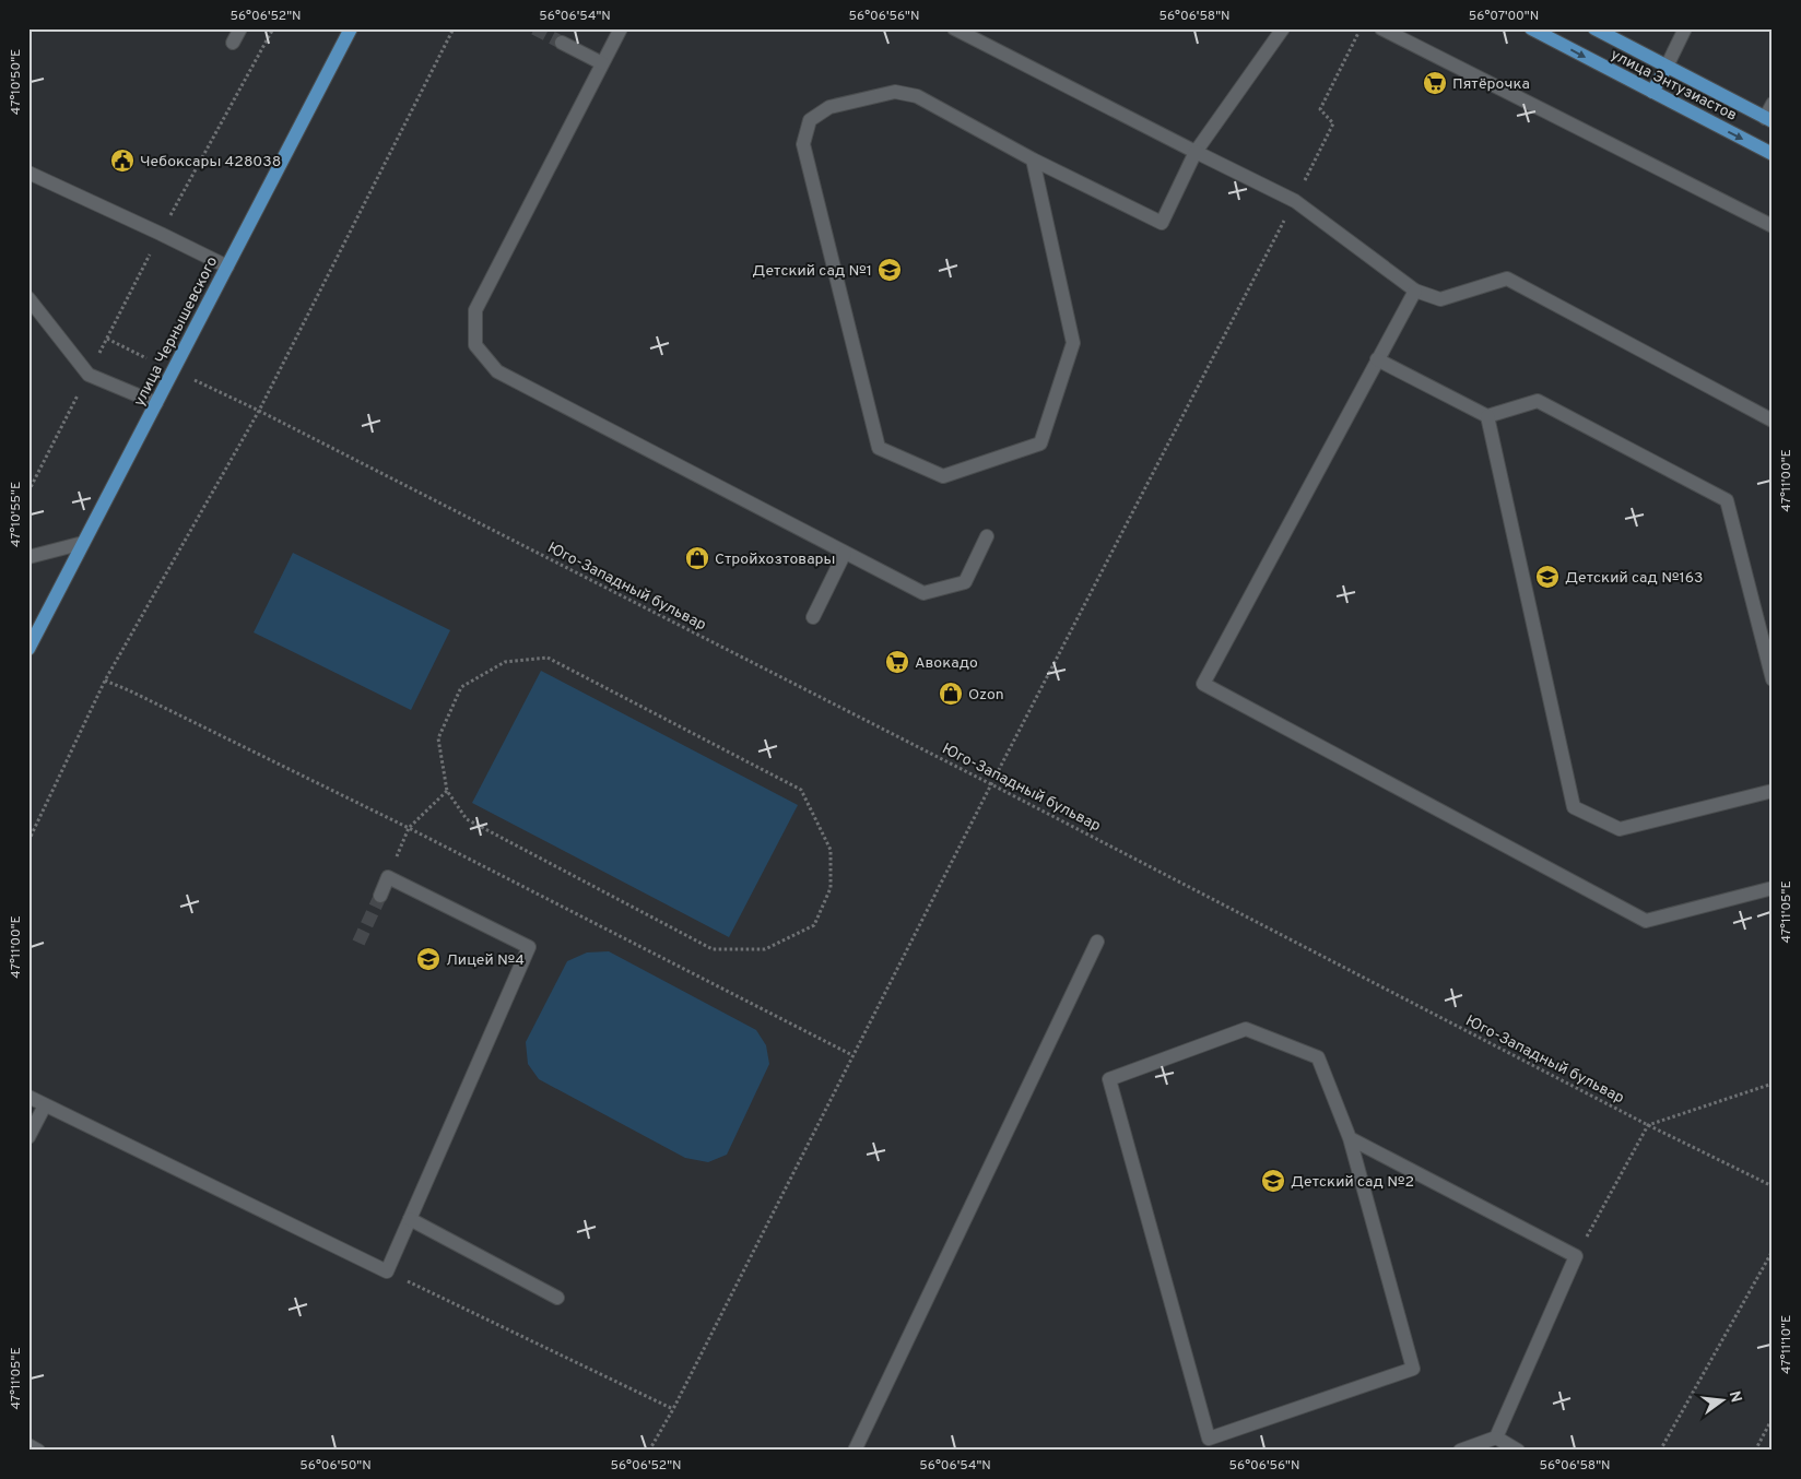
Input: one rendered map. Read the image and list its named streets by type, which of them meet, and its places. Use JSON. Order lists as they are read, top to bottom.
{
  "streets": {
    "main road": ["улица Энтузиастов", "улица Чернышевского"],
    "path": ["Юго-Западный бульвар"]
  },
  "places": {
    "supermarket": ["Пятёрочка", "Авокадо"],
    "public building": ["Чебоксары 428038"],
    "school or university": [
      "Детский сад №1",
      "Детский сад №163",
      "Лицей №4",
      "Детский сад №2"
    ],
    "shop": ["Стройхозтовары", "Ozon"]
  },
  "north": "right",
  "coordinates": [
    "56°06'52\"N",
    "56°06'54\"N",
    "56°06'56\"N",
    "56°06'58\"N",
    "56°07'00\"N",
    "47°10'50\"E",
    "47°11'00\"E",
    "47°10'55\"E",
    "47°11'05\"E",
    "47°11'10\"E",
    "56°06'50\"N"
  ]
}
